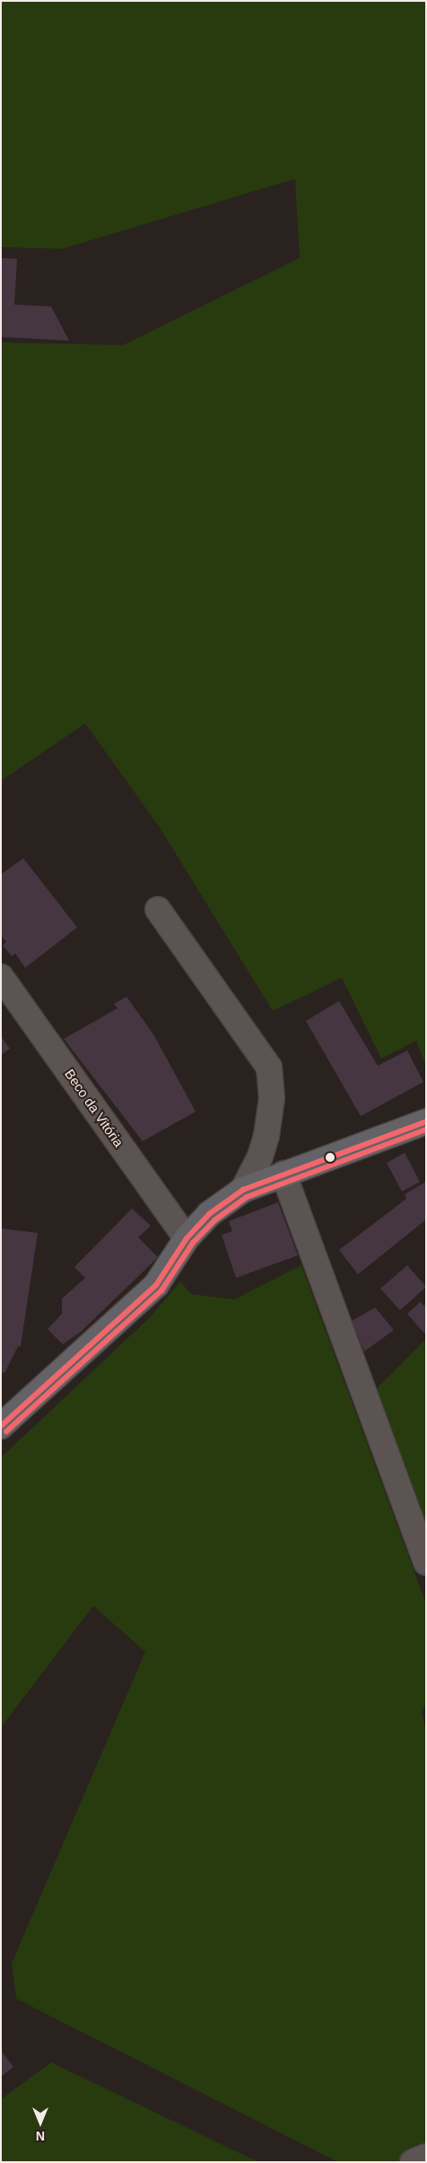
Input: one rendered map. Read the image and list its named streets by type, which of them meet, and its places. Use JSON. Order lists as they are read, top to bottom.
{
  "streets": {
    "street": ["Beco da Vitória"]
  },
  "north": "bottom"
}
